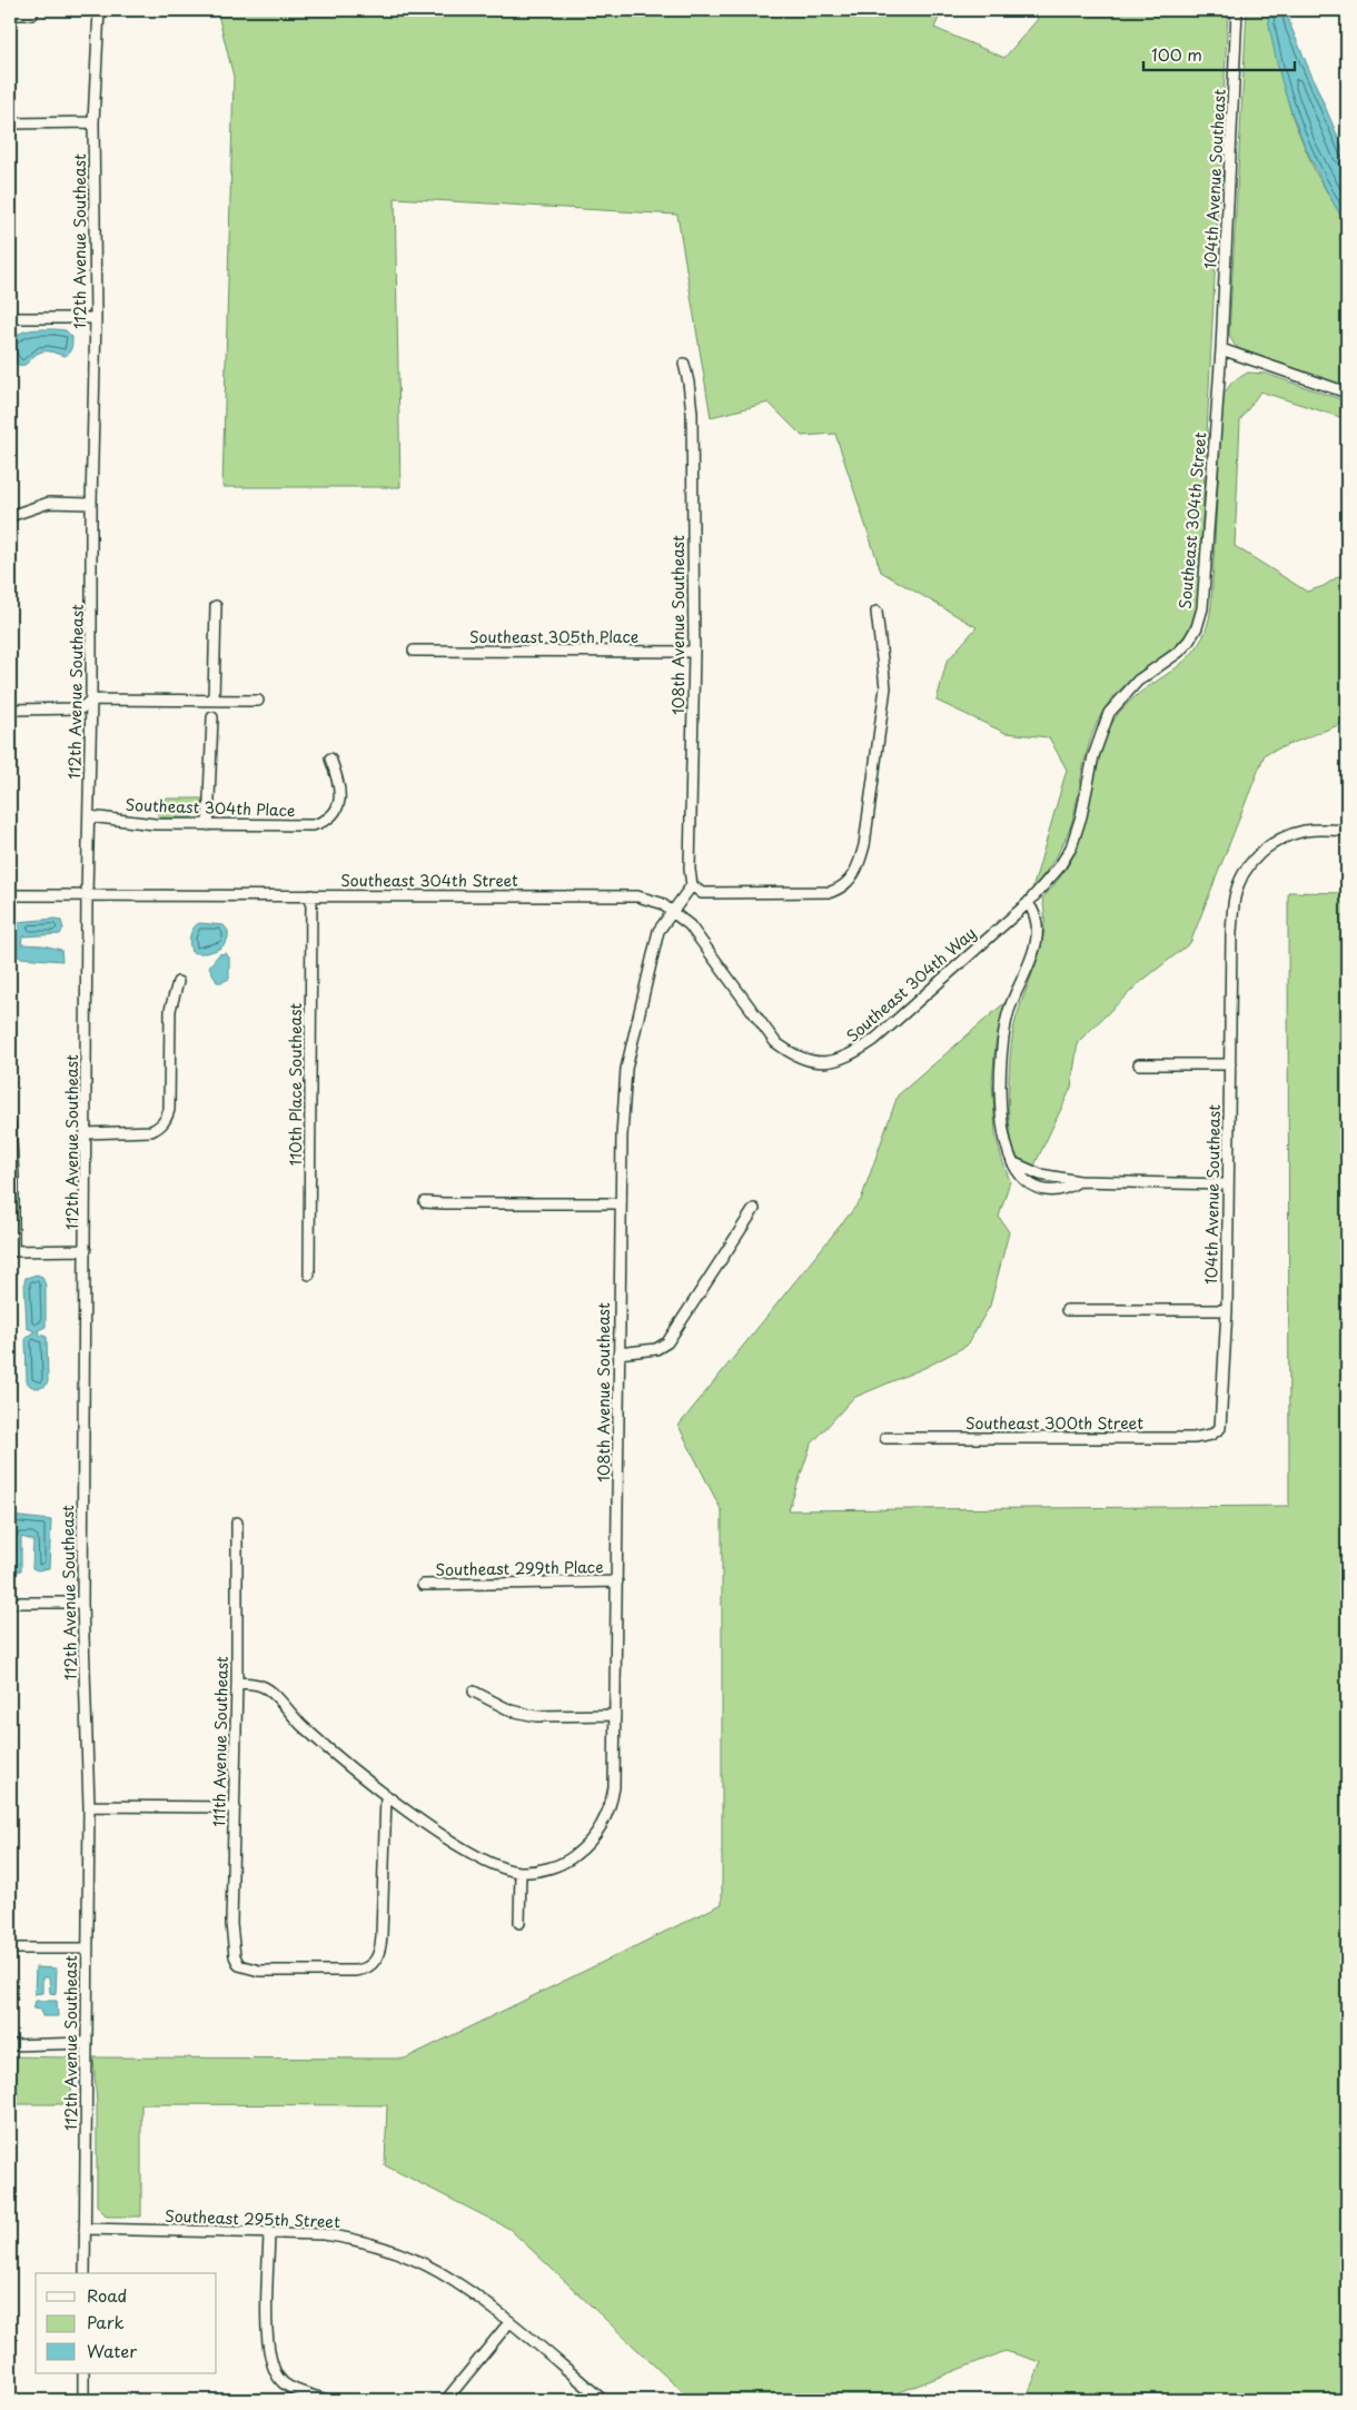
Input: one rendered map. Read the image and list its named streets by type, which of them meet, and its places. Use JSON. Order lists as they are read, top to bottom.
{
  "streets": {
    "street": [
      "104th Avenue Southeast",
      "112th Avenue Southeast",
      "Southeast 304th Street",
      "108th Avenue Southeast",
      "Southeast 305th Place",
      "Southeast 304th Place",
      "Southeast 304th Way",
      "110th Place Southeast",
      "Southeast 300th Street",
      "Southeast 299th Place",
      "111th Avenue Southeast",
      "Southeast 295th Street"
    ]
  },
  "crossings": [
    ["104th Avenue Southeast", "Southeast 304th Street"],
    ["104th Avenue Southeast", "Southeast 300th Street"],
    ["112th Avenue Southeast", "Southeast 304th Street"],
    ["112th Avenue Southeast", "Southeast 304th Place"],
    ["112th Avenue Southeast", "Southeast 295th Street"],
    ["Southeast 304th Street", "108th Avenue Southeast"],
    ["Southeast 304th Street", "Southeast 304th Way"],
    ["Southeast 304th Street", "110th Place Southeast"],
    ["108th Avenue Southeast", "Southeast 305th Place"],
    ["108th Avenue Southeast", "Southeast 304th Way"],
    ["108th Avenue Southeast", "Southeast 299th Place"]
  ],
  "legend": ["Road", "Park", "Water"],
  "scale_bar": "100 m"
}
